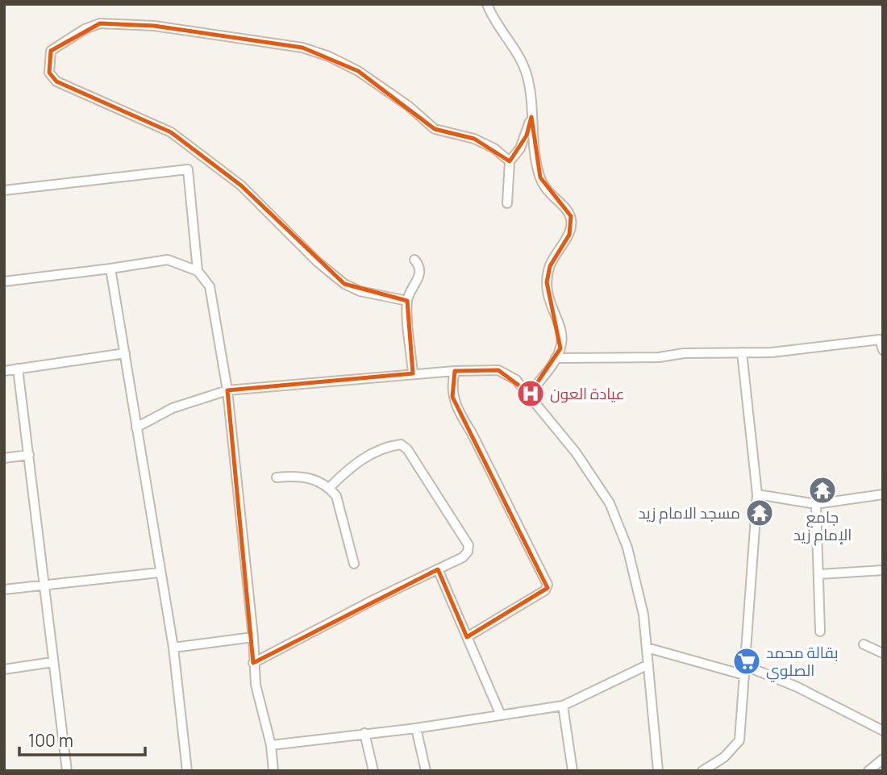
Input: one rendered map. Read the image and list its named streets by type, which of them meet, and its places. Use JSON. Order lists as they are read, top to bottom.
{
  "places": {
    "hospital": ["عيادة العون"],
    "temple": ["جامع الإمام زيد", "مسجد الامام زيد"],
    "supermarket": ["بقالة محمد الصلوي"]
  },
  "scale_bar": "100 m"
}
